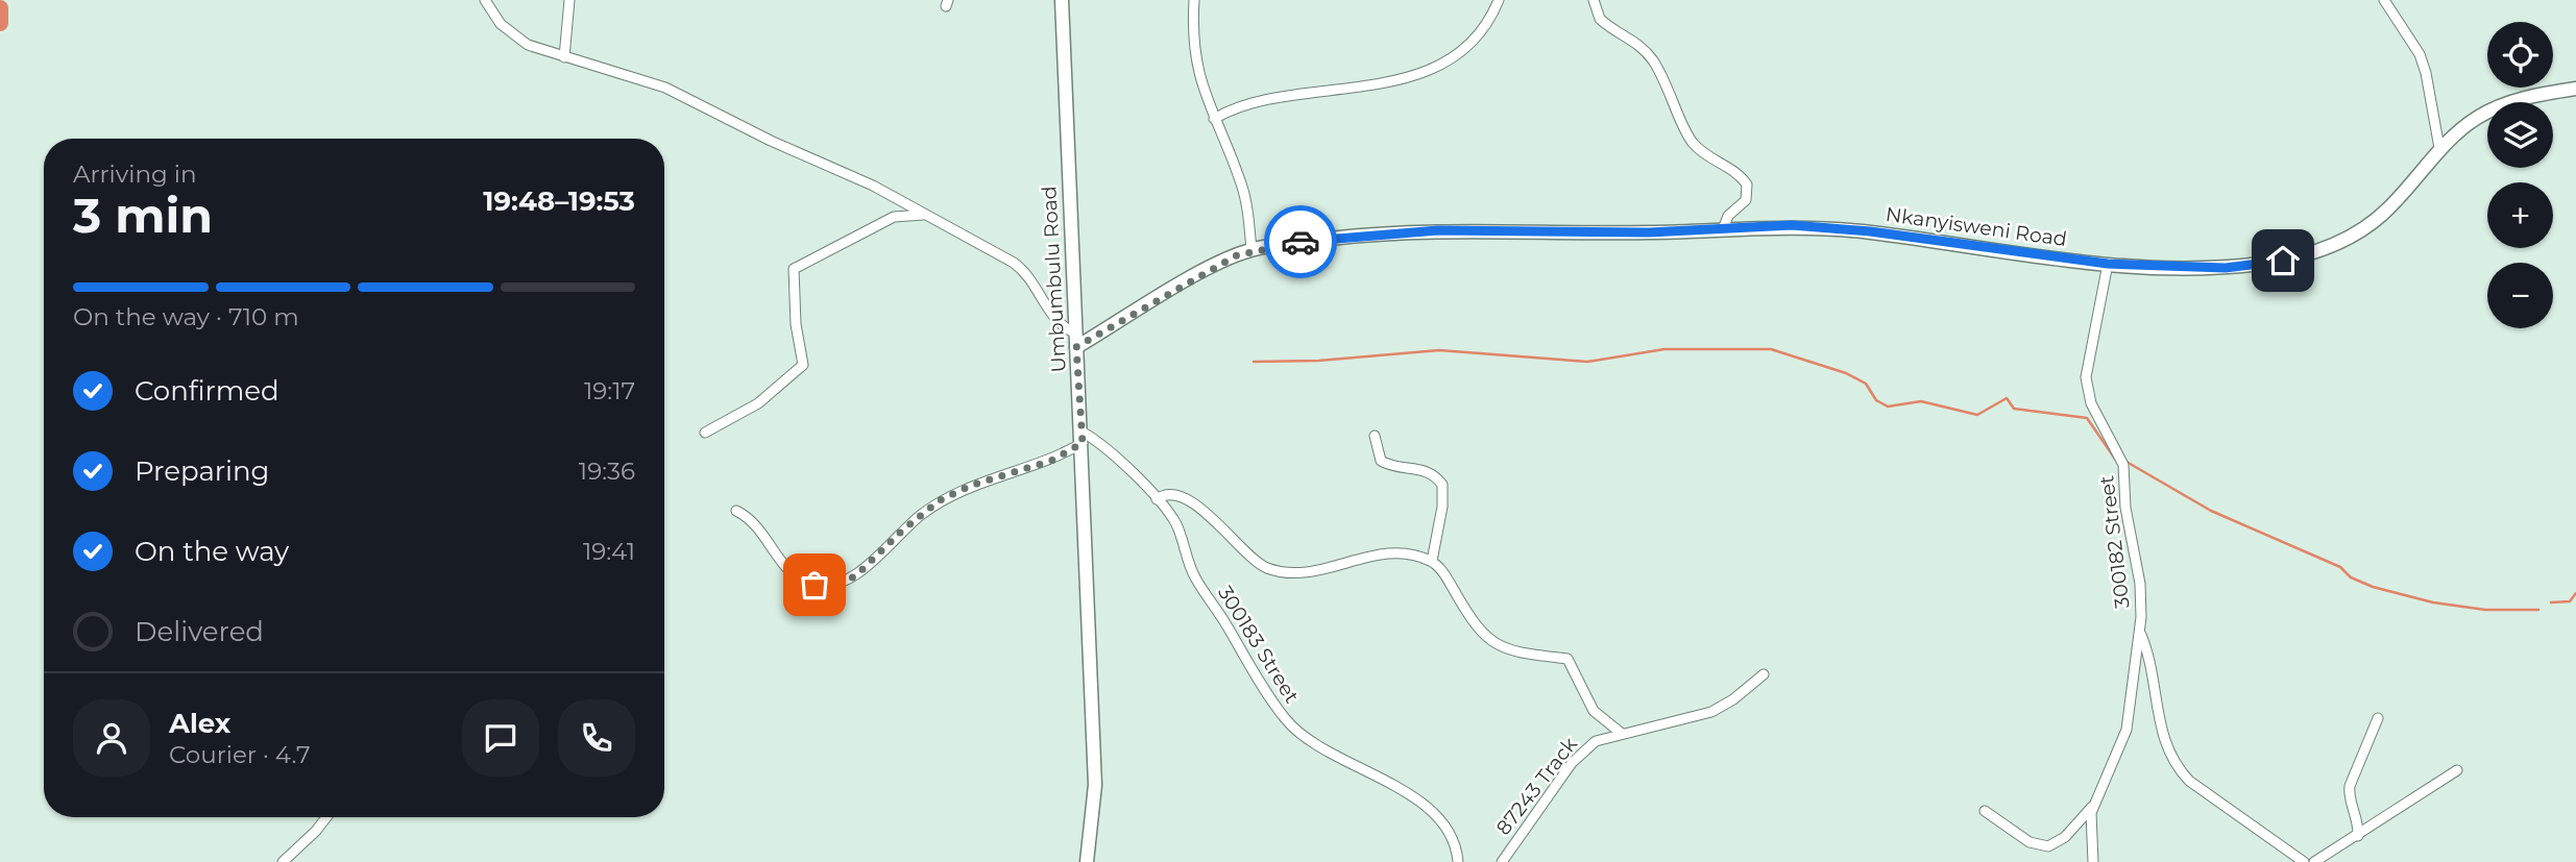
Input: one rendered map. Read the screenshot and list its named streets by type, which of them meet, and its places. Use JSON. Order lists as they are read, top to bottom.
{
  "streets": {
    "street": [
      "Nkanyisweni Road",
      "Umbumbulu Road",
      "300182 Street",
      "300183 Street",
      "87243 Track"
    ]
  },
  "crossings": [
    ["Nkanyisweni Road", "Umbumbulu Road"],
    ["Nkanyisweni Road", "300182 Street"],
    ["Umbumbulu Road", "300183 Street"]
  ],
  "page": {
    "map_buttons": ["+", "−"],
    "heading": ["3 min", "Arriving in", "19:48–19:53"],
    "panel": ["Alex", "Courier · 4.7"],
    "bar": "On the way · 710 m",
    "list": [
      ["Confirmed", "19:17"],
      ["Preparing", "19:36"],
      ["On the way", "19:41"],
      "Delivered"
    ]
  }
}
